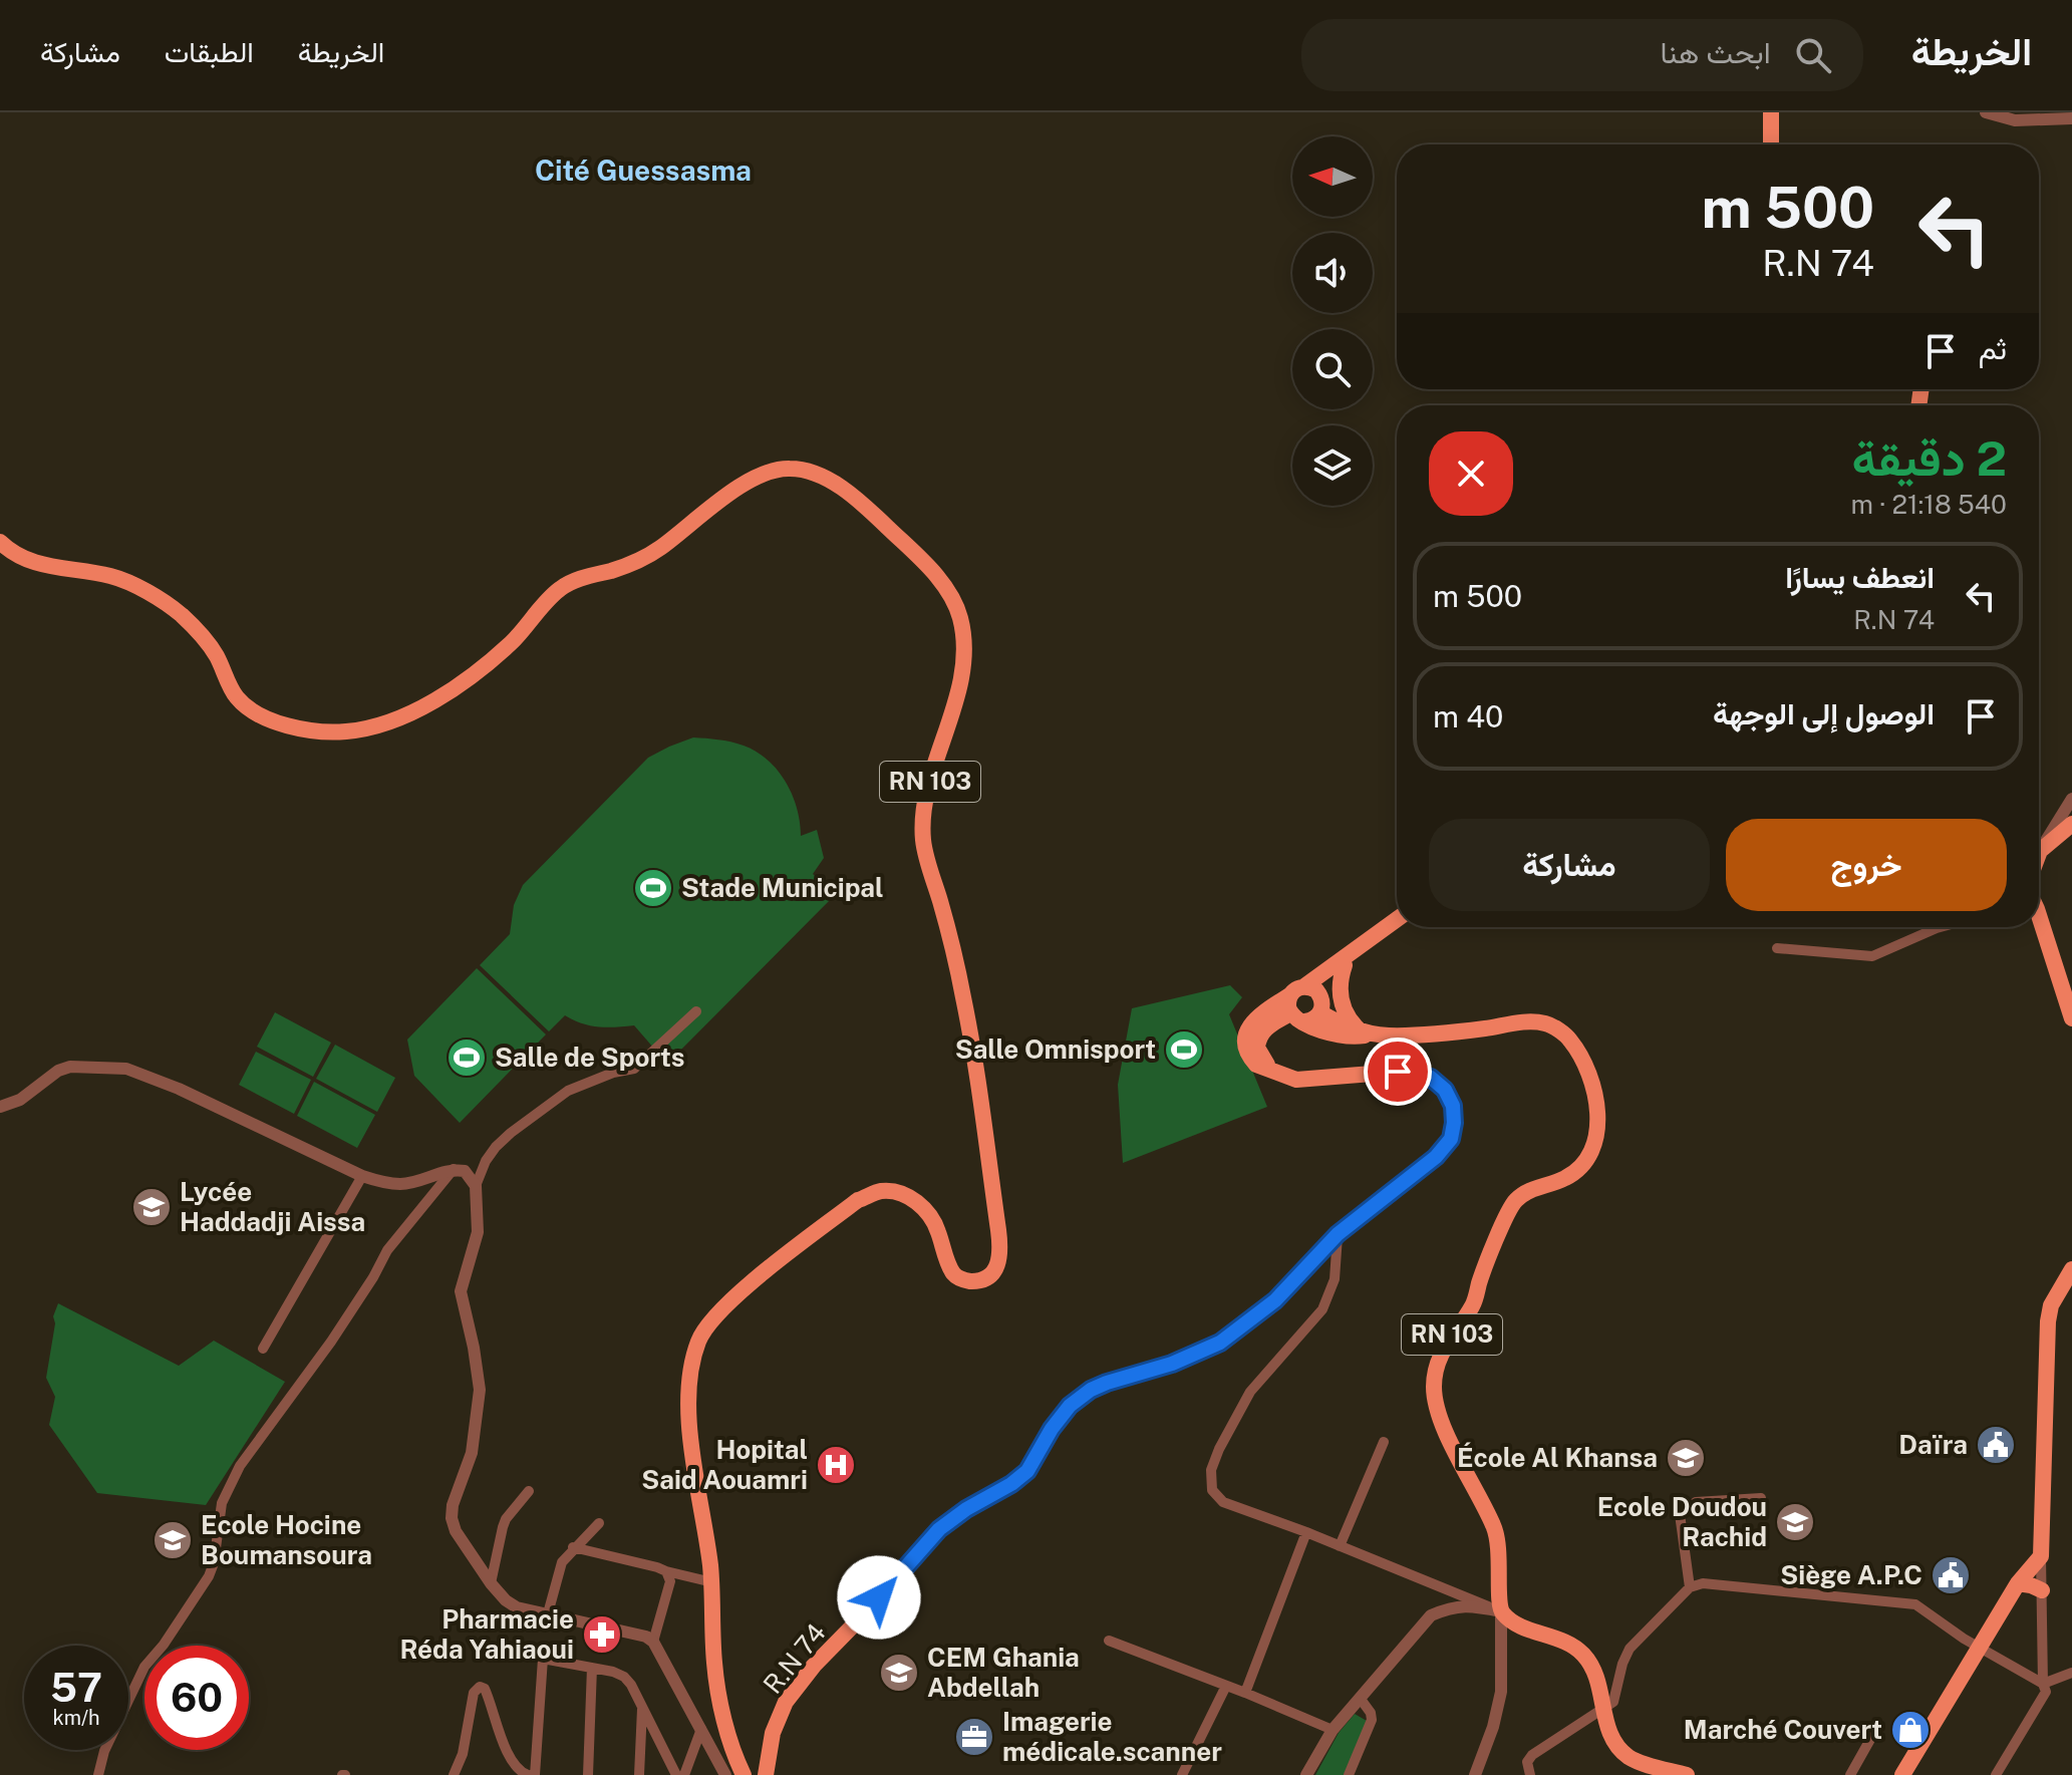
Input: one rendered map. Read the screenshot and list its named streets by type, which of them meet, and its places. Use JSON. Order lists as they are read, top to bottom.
{
  "streets": {
    "main road": ["RN 103", "R.N 74"]
  },
  "districts": ["Cité Guessasma"],
  "places": {
    "sports": ["Stade Municipal", "Salle Omnisport", "Salle de Sports"],
    "school or university": [
      "Lycée Haddadji Aissa",
      "École Al Khansa",
      "Ecole Doudou Rachid",
      "Ecole Hocine Boumansoura",
      "CEM Ghania Abdellah"
    ],
    "public building": ["Daïra", "Siège A.P.C"],
    "hospital": ["Hopital Said Aouamri"],
    "pharmacy": ["Pharmacie Réda Yahiaoui"],
    "shop": ["Marché Couvert"],
    "office": ["Imagerie médicale.scanner"]
  },
  "north": "left",
  "page": {
    "header": "الخريطة",
    "search": "ابحث هنا",
    "nav": ["الخريطة", "الطبقات", "مشاركة"],
    "turn": ["500 m", "R.N 74"],
    "then": "ثم",
    "heading": ["2 دقيقة", "540 m · 21:18"],
    "list": [
      {
        "name": "انعطف يسارًا",
        "note": "R.N 74",
        "value": "500 m"
      },
      {
        "name": "الوصول إلى الوجهة",
        "value": "40 m"
      }
    ],
    "buttons": ["خروج", "مشاركة"],
    "speed": "57 km/h",
    "limit": "60"
  }
}
